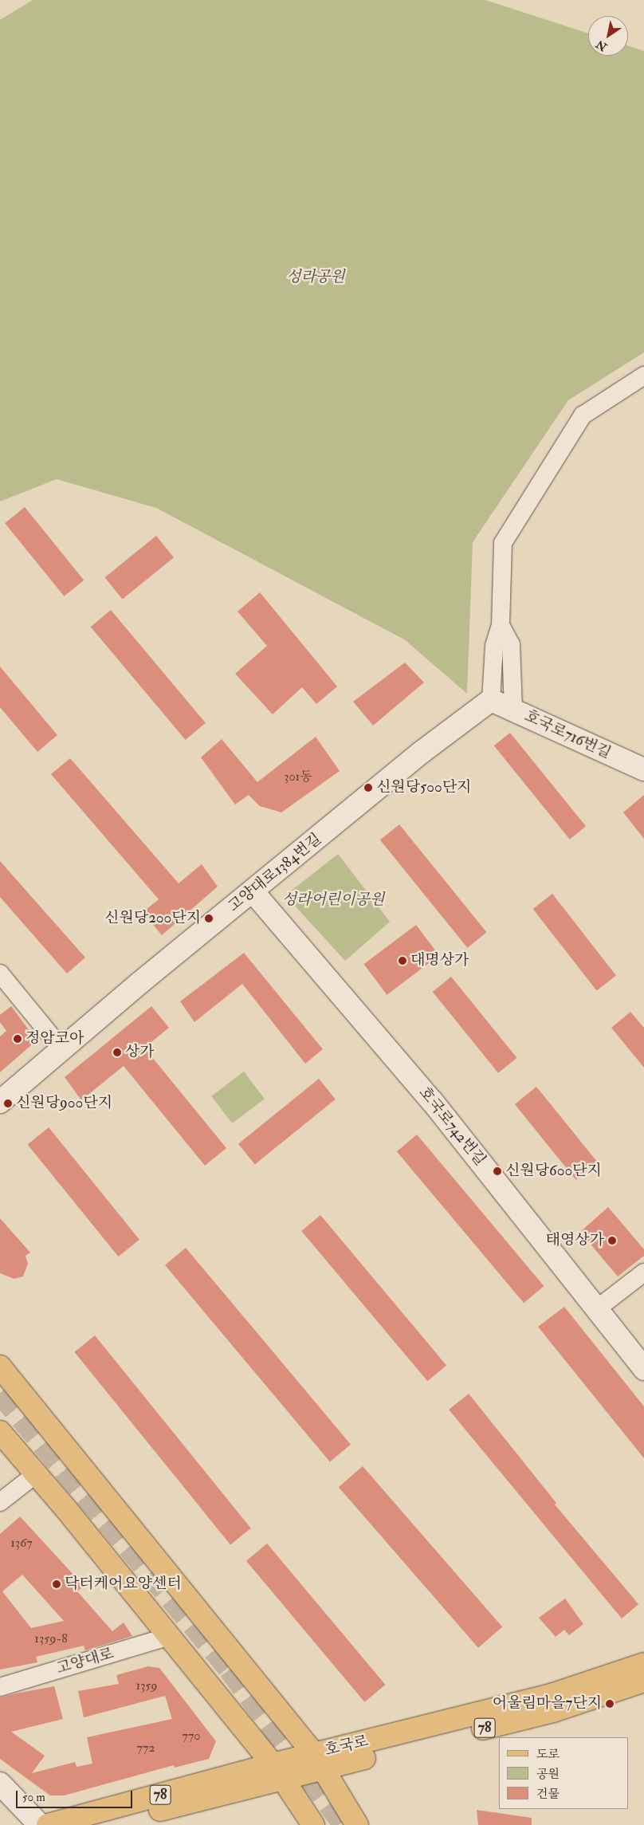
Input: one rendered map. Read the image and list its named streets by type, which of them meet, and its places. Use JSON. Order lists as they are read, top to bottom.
{
  "streets": {
    "main road": ["78", "호국로"],
    "street": [
      "호국로716번길",
      "고양대로1384번길",
      "호국로742번길",
      "고양대로"
    ]
  },
  "crossings": [
    ["호국로716번길", "고양대로1384번길"],
    ["고양대로1384번길", "호국로742번길"]
  ],
  "parks": ["성라공원", "성라어린이공원"],
  "places": [
    "신원당500단지",
    "신원당200단지",
    "대명상가",
    "정암코아",
    "상가",
    "신원당900단지",
    "신원당600단지",
    "태영상가",
    "닥터케어요양센터",
    "어울림마을7단지"
  ],
  "house_numbers": [
    "301동",
    "1367",
    "1359-8",
    "1359",
    "770",
    "772"
  ],
  "legend": ["도로", "공원", "건물"],
  "scale_bar": "50 m",
  "north": "bottom left"
}
